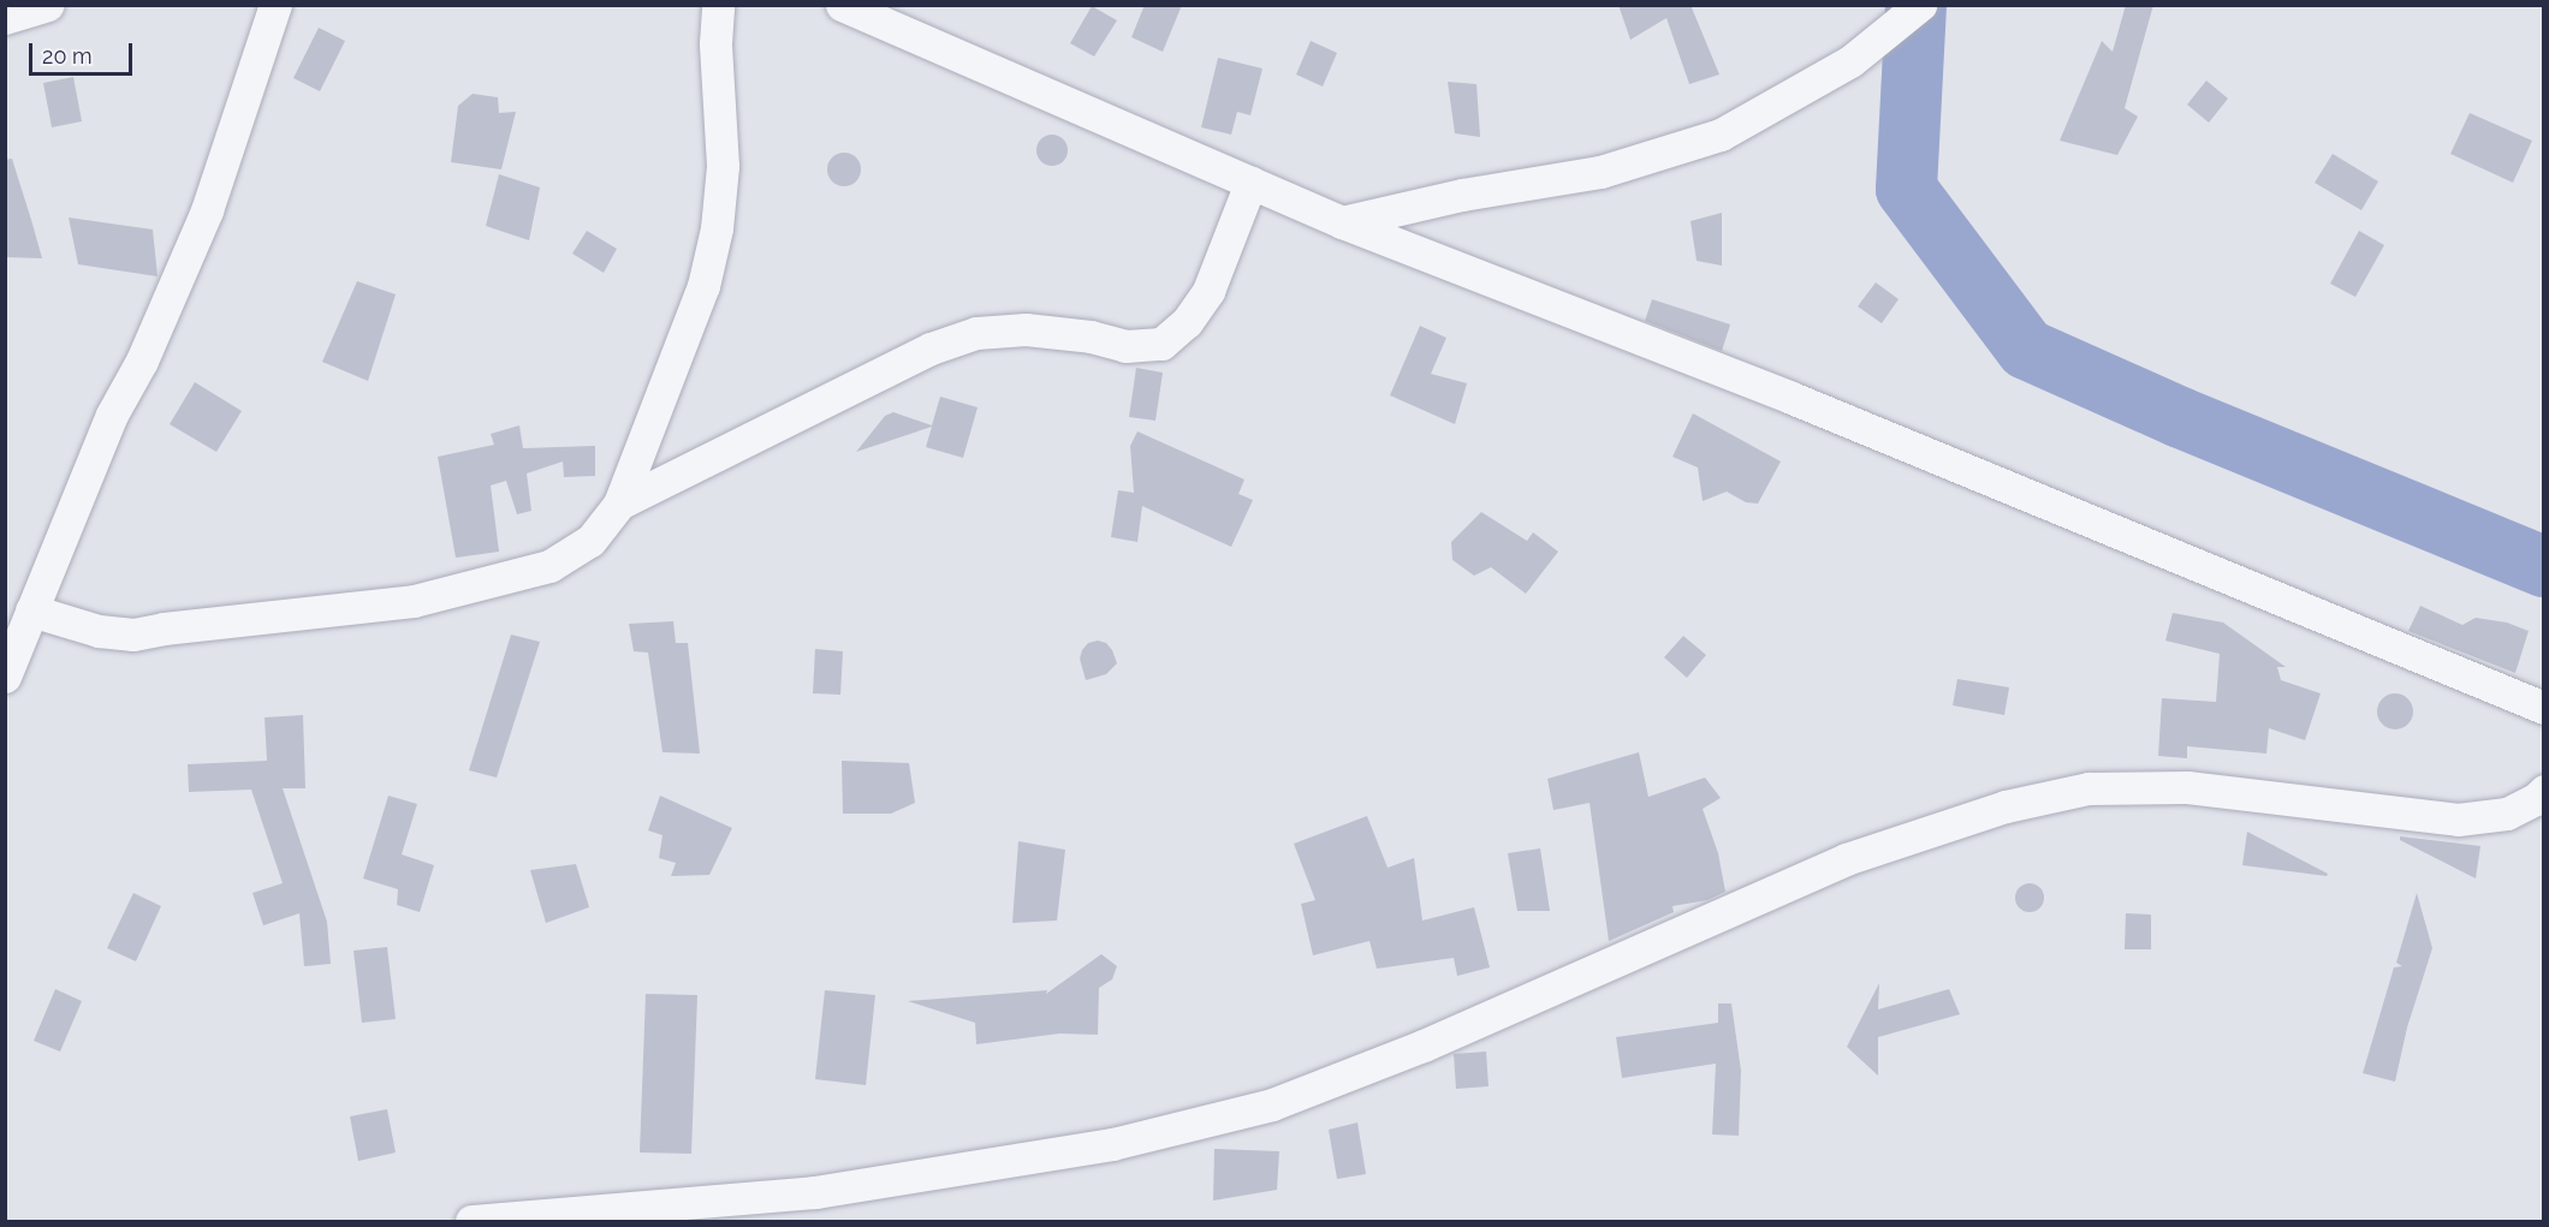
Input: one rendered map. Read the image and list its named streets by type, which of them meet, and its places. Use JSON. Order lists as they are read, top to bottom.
{
  "scale_bar": "20 m"
}
